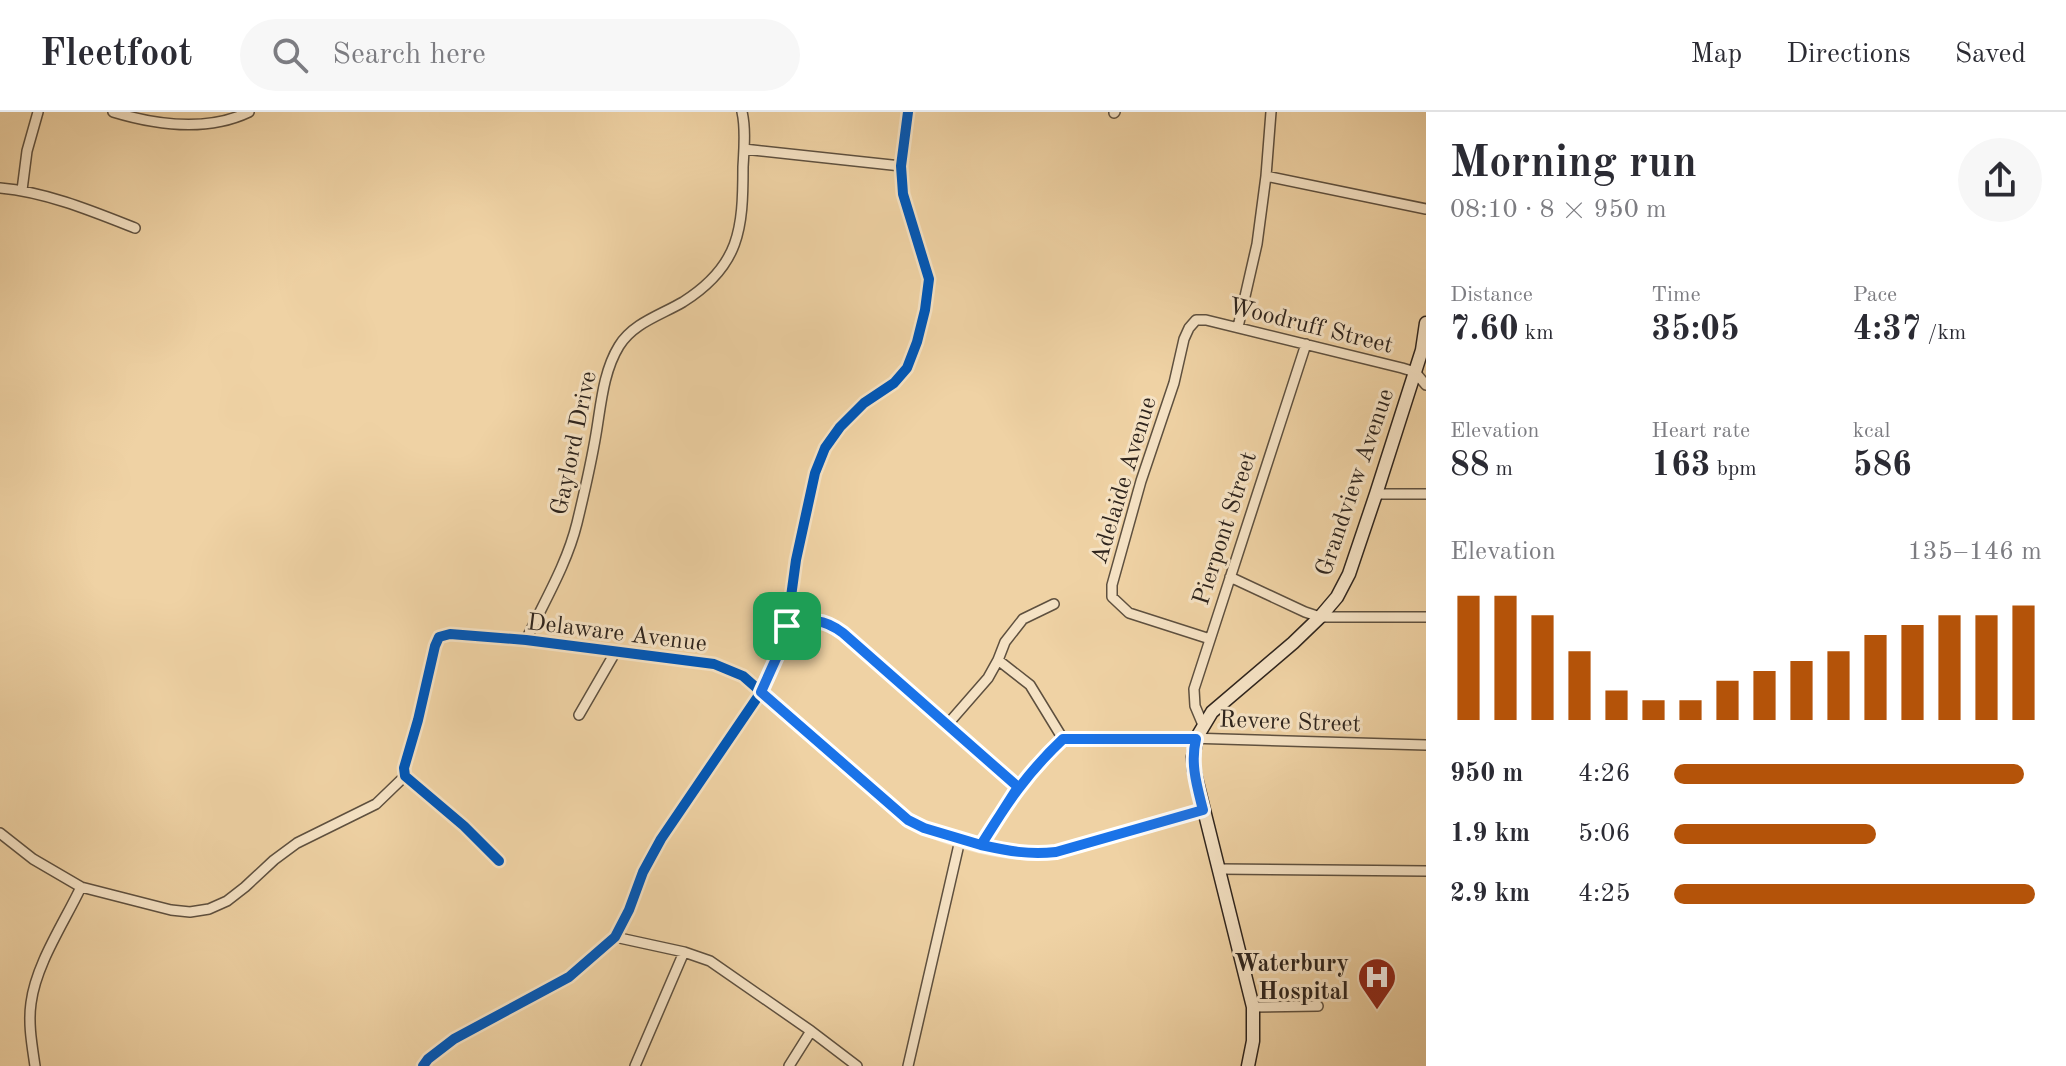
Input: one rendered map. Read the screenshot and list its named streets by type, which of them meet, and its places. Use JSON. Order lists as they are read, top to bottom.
{
  "streets": {
    "main road": ["Grandview Avenue"],
    "street": [
      "Woodruff Street",
      "Gaylord Drive",
      "Adelaide Avenue",
      "Pierpont Street",
      "Delaware Avenue",
      "Revere Street"
    ]
  },
  "crossings": [
    ["Woodruff Street", "Adelaide Avenue"],
    ["Woodruff Street", "Grandview Avenue"],
    ["Woodruff Street", "Pierpont Street"],
    ["Gaylord Drive", "Delaware Avenue"],
    ["Adelaide Avenue", "Pierpont Street"],
    ["Grandview Avenue", "Pierpont Street"],
    ["Grandview Avenue", "Delaware Avenue"],
    ["Grandview Avenue", "Revere Street"]
  ],
  "places": {
    "hospital": ["Waterbury Hospital"]
  },
  "page": {
    "header": "Fleetfoot",
    "search": "Search here",
    "nav": ["Map", "Directions", "Saved"],
    "heading": ["Morning run", "08:10 · 8 × 950 m"],
    "stats": [
      ["Distance", "7.60 km"],
      ["Time", "35:05"],
      ["Pace", "4:37 /km"],
      ["Elevation", "88 m"],
      ["Heart rate", "163 bpm"],
      ["kcal", "586"]
    ],
    "chart": ["Elevation", "135–146 m"],
    "list": [
      {
        "name": "950 m",
        "note": "4:26"
      },
      {
        "name": "1.9 km",
        "note": "5:06"
      },
      {
        "name": "2.9 km",
        "note": "4:25"
      }
    ]
  }
}
